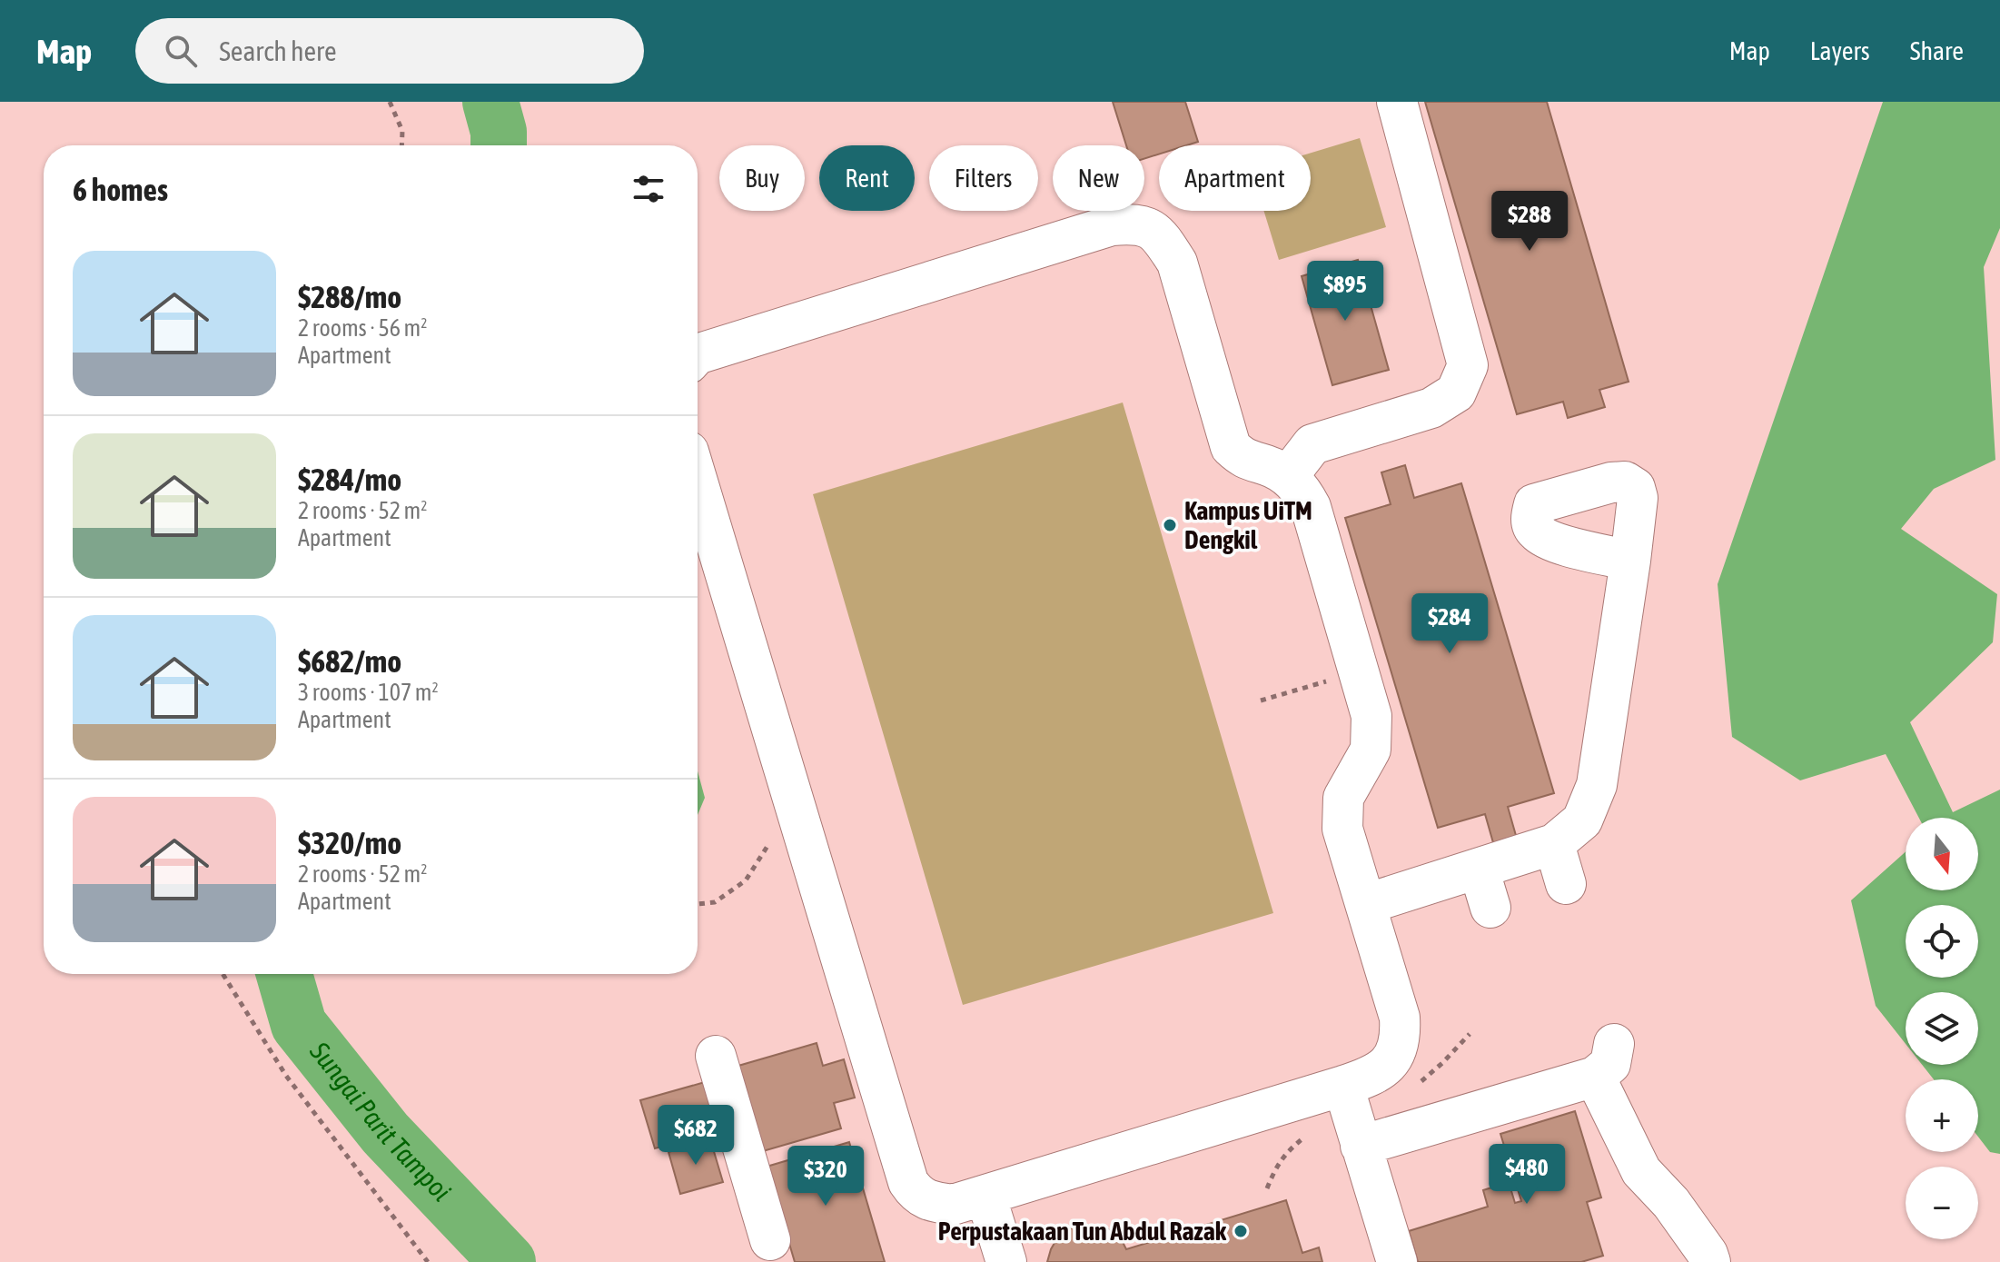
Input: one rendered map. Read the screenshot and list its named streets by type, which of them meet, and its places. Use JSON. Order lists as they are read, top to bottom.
{
  "water": ["Sungai Parit Tampoi"],
  "places": ["Kampus UiTM Dengkil", "Perpustakaan Tun Abdul Razak"],
  "north": "bottom",
  "page": {
    "header": "Map",
    "search": "Search here",
    "nav": ["Map", "Layers", "Share"],
    "chip": [
      "Buy",
      "Rent",
      "Filters",
      "New",
      "Apartment"
    ],
    "heading": "6 homes",
    "price": [
      "$288",
      "$895",
      "$284",
      "$682",
      "$480",
      "$320"
    ],
    "list": [
      {
        "name": "$288/mo",
        "note": "2 rooms · 56 m² · Apartment"
      },
      {
        "name": "$284/mo",
        "note": "2 rooms · 52 m² · Apartment"
      },
      {
        "name": "$682/mo",
        "note": "3 rooms · 107 m² · Apartment"
      },
      {
        "name": "$320/mo",
        "note": "2 rooms · 52 m² · Apartment"
      }
    ],
    "map_buttons": ["+", "−"]
  }
}
